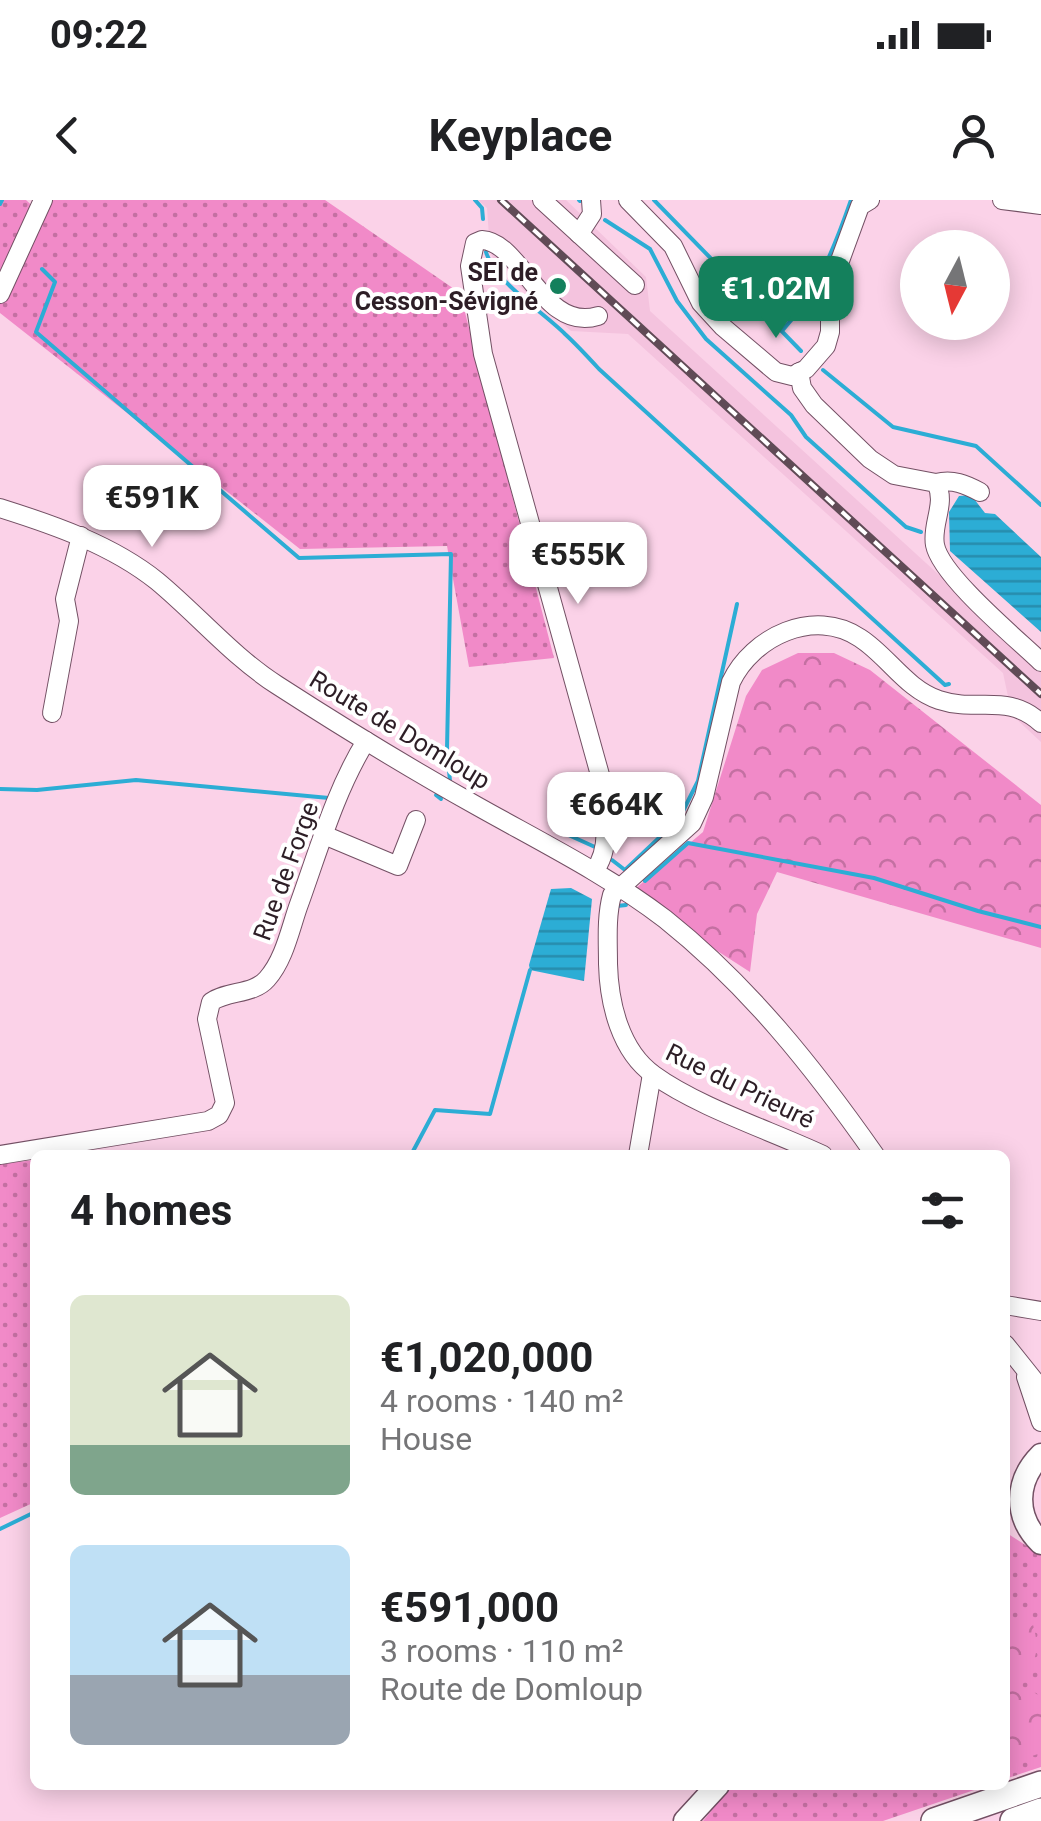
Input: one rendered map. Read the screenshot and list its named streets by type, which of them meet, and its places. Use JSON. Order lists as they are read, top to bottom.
{
  "streets": {
    "street": ["Route de Domloup", "Rue de Forge", "Rue du Prieuré"]
  },
  "crossings": [
    ["Route de Domloup", "Rue de Forge"],
    ["Route de Domloup", "Rue du Prieuré"]
  ],
  "places": ["SEI de Cesson-Sévigné"],
  "north": "bottom",
  "page": {
    "status": "09:22",
    "header": "Keyplace",
    "price": [
      "€1.02M",
      "€591K",
      "€555K",
      "€664K"
    ],
    "heading": "4 homes",
    "list": [
      {
        "name": "€1,020,000",
        "note": "4 rooms · 140 m² · House"
      },
      {
        "name": "€591,000",
        "note": "3 rooms · 110 m² · Route de Domloup"
      }
    ]
  }
}
